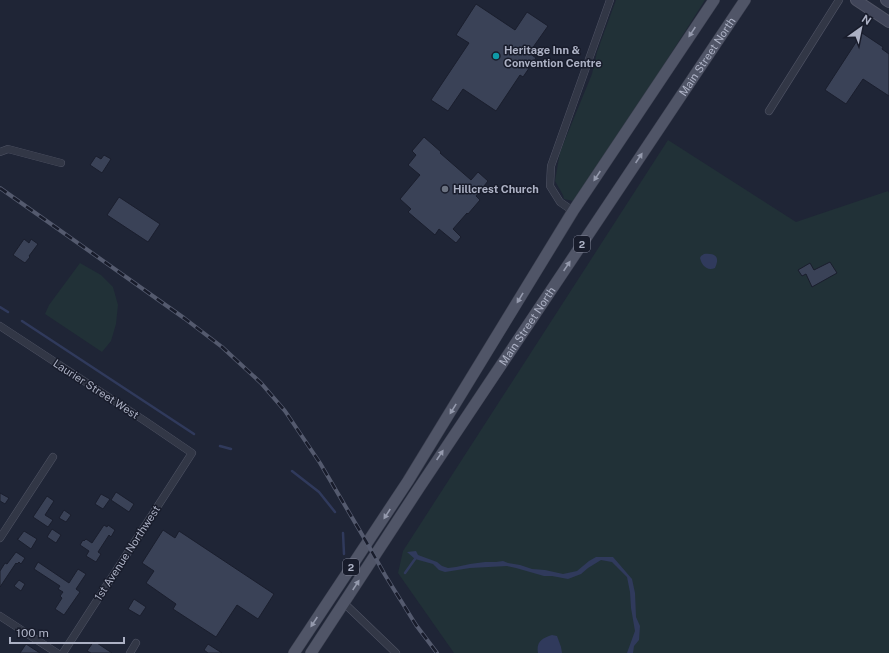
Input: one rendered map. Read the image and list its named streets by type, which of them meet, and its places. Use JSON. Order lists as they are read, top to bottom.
{
  "streets": {
    "main road": ["Main Street North", "2"],
    "street": ["Laurier Street West", "1st Avenue Northwest"]
  },
  "crossings": [
    ["Laurier Street West", "1st Avenue Northwest"]
  ],
  "places": ["Heritage Inn & Convention Centre", "Hillcrest Church"],
  "scale_bar": "100 m",
  "north": "top right"
}
